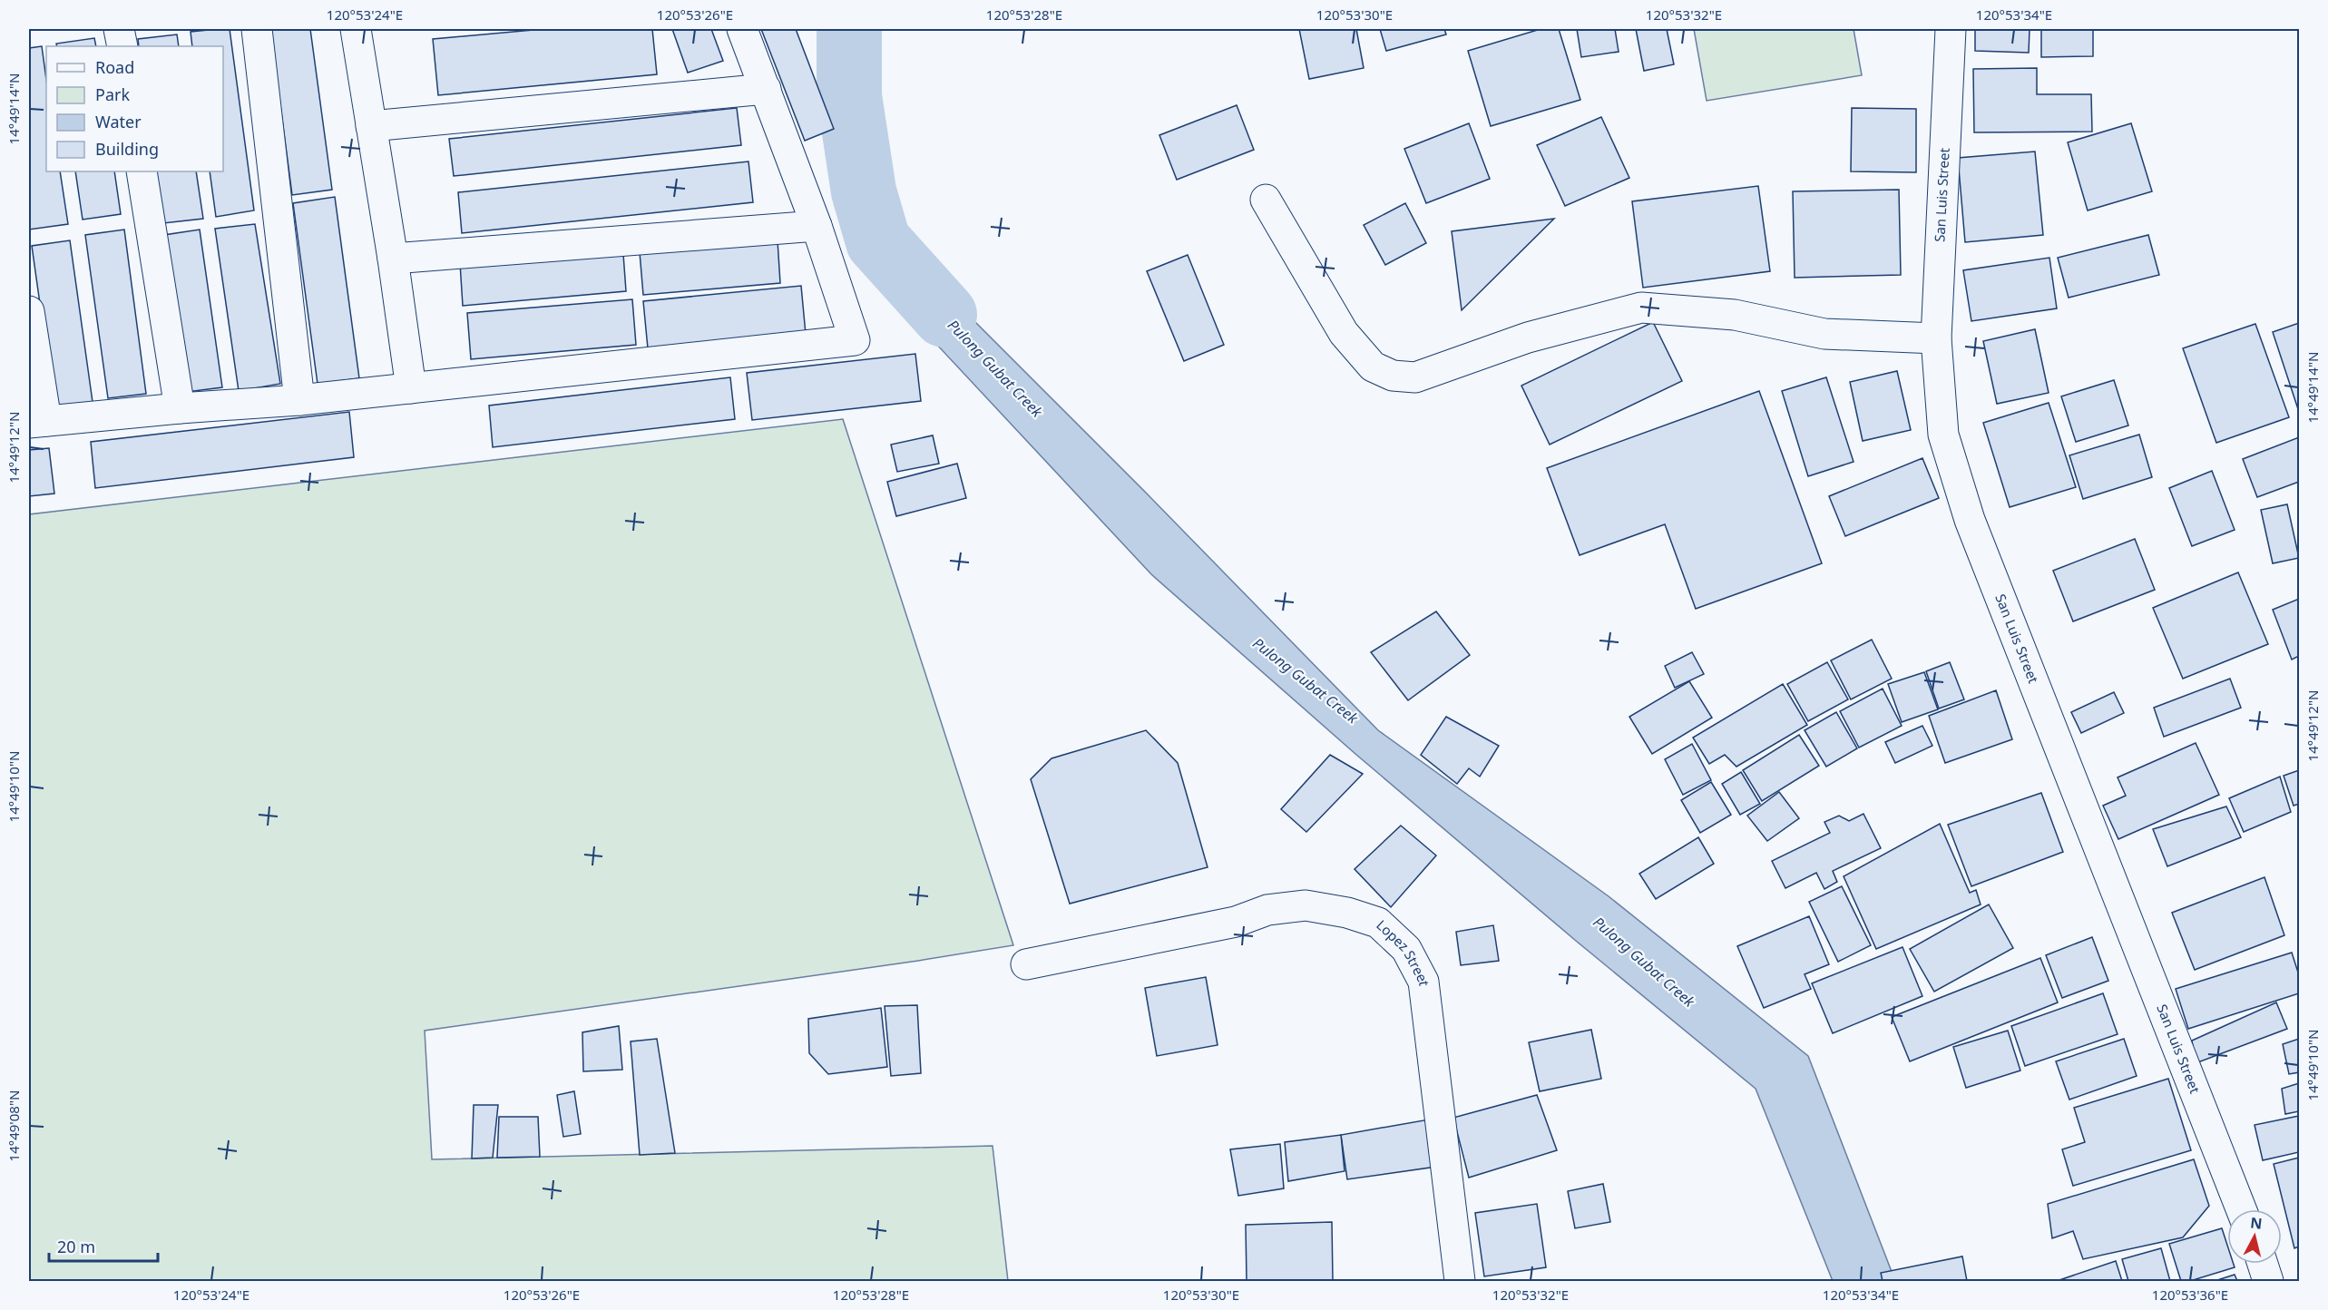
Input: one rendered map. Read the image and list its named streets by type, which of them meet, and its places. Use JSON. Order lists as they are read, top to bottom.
{
  "streets": {
    "street": ["San Luis Street", "Lopez Street"]
  },
  "water": ["Pulong Gubat Creek"],
  "legend": [
    "Road",
    "Park",
    "Water",
    "Building"
  ],
  "scale_bar": "20 m",
  "north": "top",
  "coordinates": [
    "120°53'24\"E",
    "120°53'26\"E",
    "120°53'28\"E",
    "120°53'30\"E",
    "120°53'32\"E",
    "120°53'34\"E",
    "14°49'14\"N",
    "14°49'12\"N",
    "14°49'10\"N",
    "14°49'08\"N",
    "120°53'36\"E"
  ]
}
